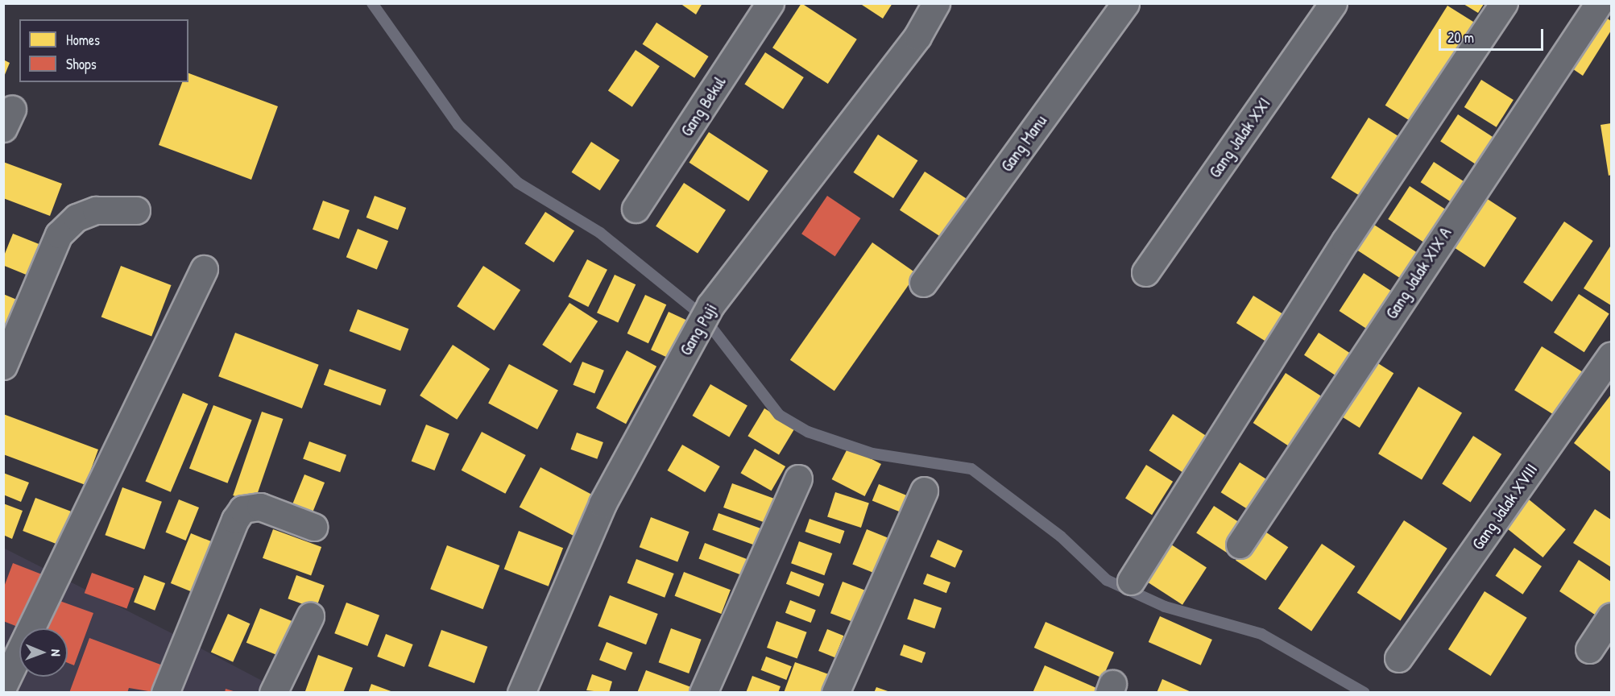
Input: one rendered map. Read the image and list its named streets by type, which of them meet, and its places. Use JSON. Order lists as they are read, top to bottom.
{
  "streets": {
    "street": [
      "Gang Bekul",
      "Gang Jalak XXI",
      "Gang Manu",
      "Gang Jalak XIX A",
      "Gang Puji",
      "Gang Jalak XVIII"
    ]
  },
  "legend": ["Homes", "Shops"],
  "scale_bar": "20 m",
  "north": "right"
}
